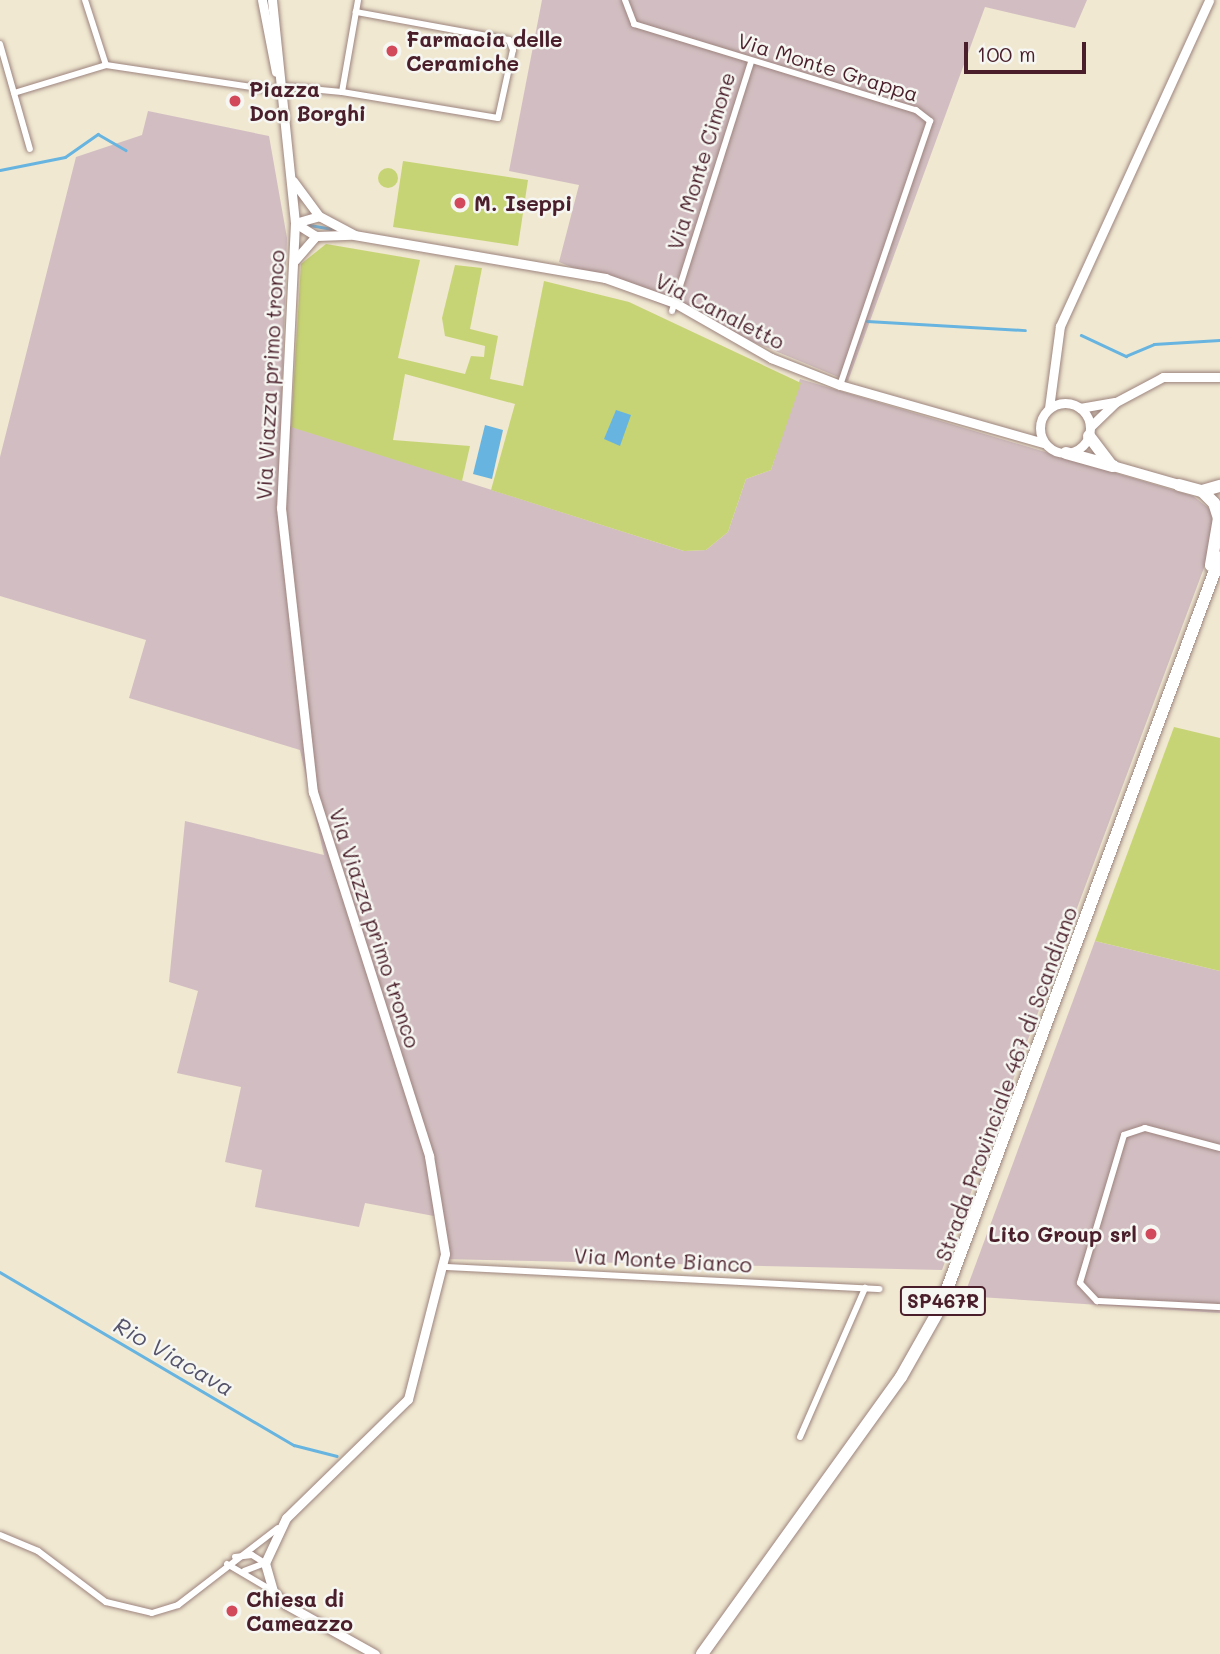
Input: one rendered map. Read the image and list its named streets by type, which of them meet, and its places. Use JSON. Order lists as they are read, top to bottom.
{
  "streets": {
    "highway": ["Strada Provinciale 467 di Scandiano", "SP467R"],
    "street": [
      "Via Monte Grappa",
      "Via Monte Cimone",
      "Via Canaletto",
      "Via Viazza primo tronco",
      "Via Monte Bianco"
    ]
  },
  "crossings": [
    ["Via Monte Grappa", "Via Monte Cimone"],
    ["Via Monte Grappa", "Via Canaletto"],
    ["Via Monte Cimone", "Via Canaletto"],
    ["Via Canaletto", "Via Viazza primo tronco"],
    ["Via Viazza primo tronco", "Via Monte Bianco"]
  ],
  "water": ["Rio Viacava"],
  "places": [
    "Farmacia delle Ceramiche",
    "Piazza Don Borghi",
    "M. Iseppi",
    "Lito Group srl",
    "Chiesa di Cameazzo"
  ],
  "scale_bar": "100 m"
}
